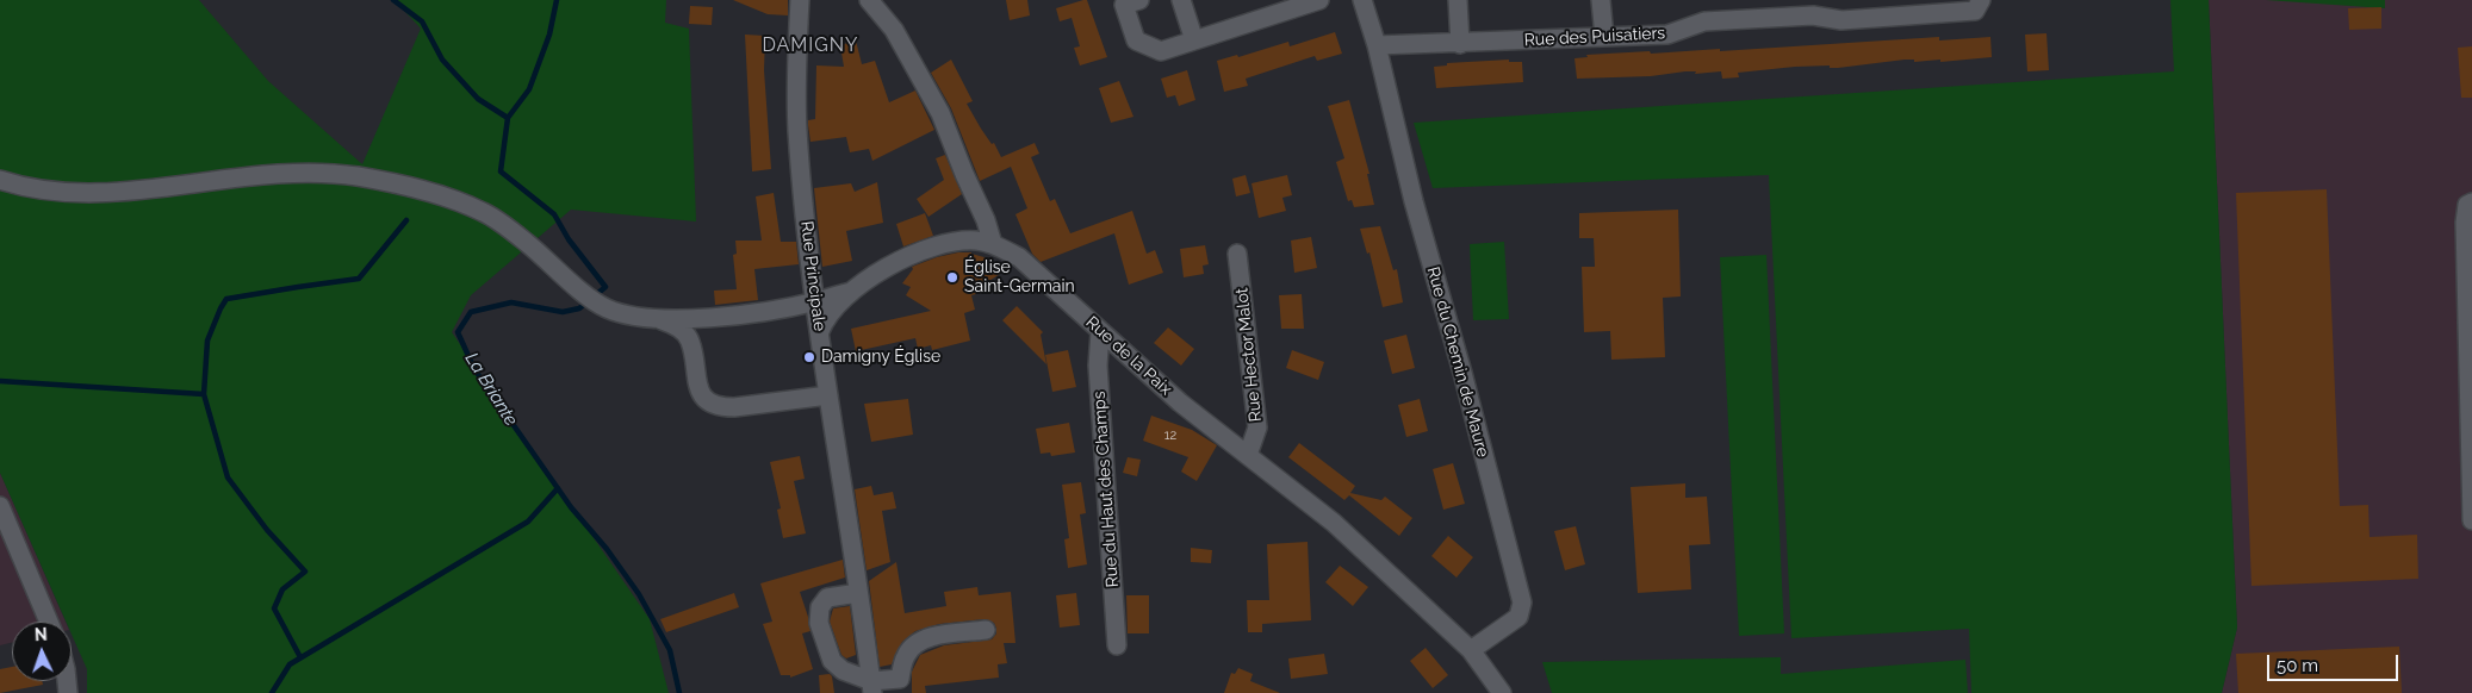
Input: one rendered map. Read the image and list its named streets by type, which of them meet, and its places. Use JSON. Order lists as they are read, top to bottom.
{
  "streets": {
    "street": [
      "Rue des Puisatiers",
      "Rue Principale",
      "Rue Hector Malot",
      "Rue de la Paix",
      "Rue du Chemin de Maure",
      "Rue du Haut des Champs"
    ]
  },
  "crossings": [
    ["Rue des Puisatiers", "Rue du Chemin de Maure"],
    ["Rue Hector Malot", "Rue de la Paix"],
    ["Rue de la Paix", "Rue du Chemin de Maure"],
    ["Rue de la Paix", "Rue du Haut des Champs"]
  ],
  "districts": ["DAMIGNY"],
  "water": ["La Briante"],
  "places": ["Église Saint-Germain", "Damigny Église"],
  "house_numbers": ["12"],
  "scale_bar": "50 m",
  "north": "top"
}
